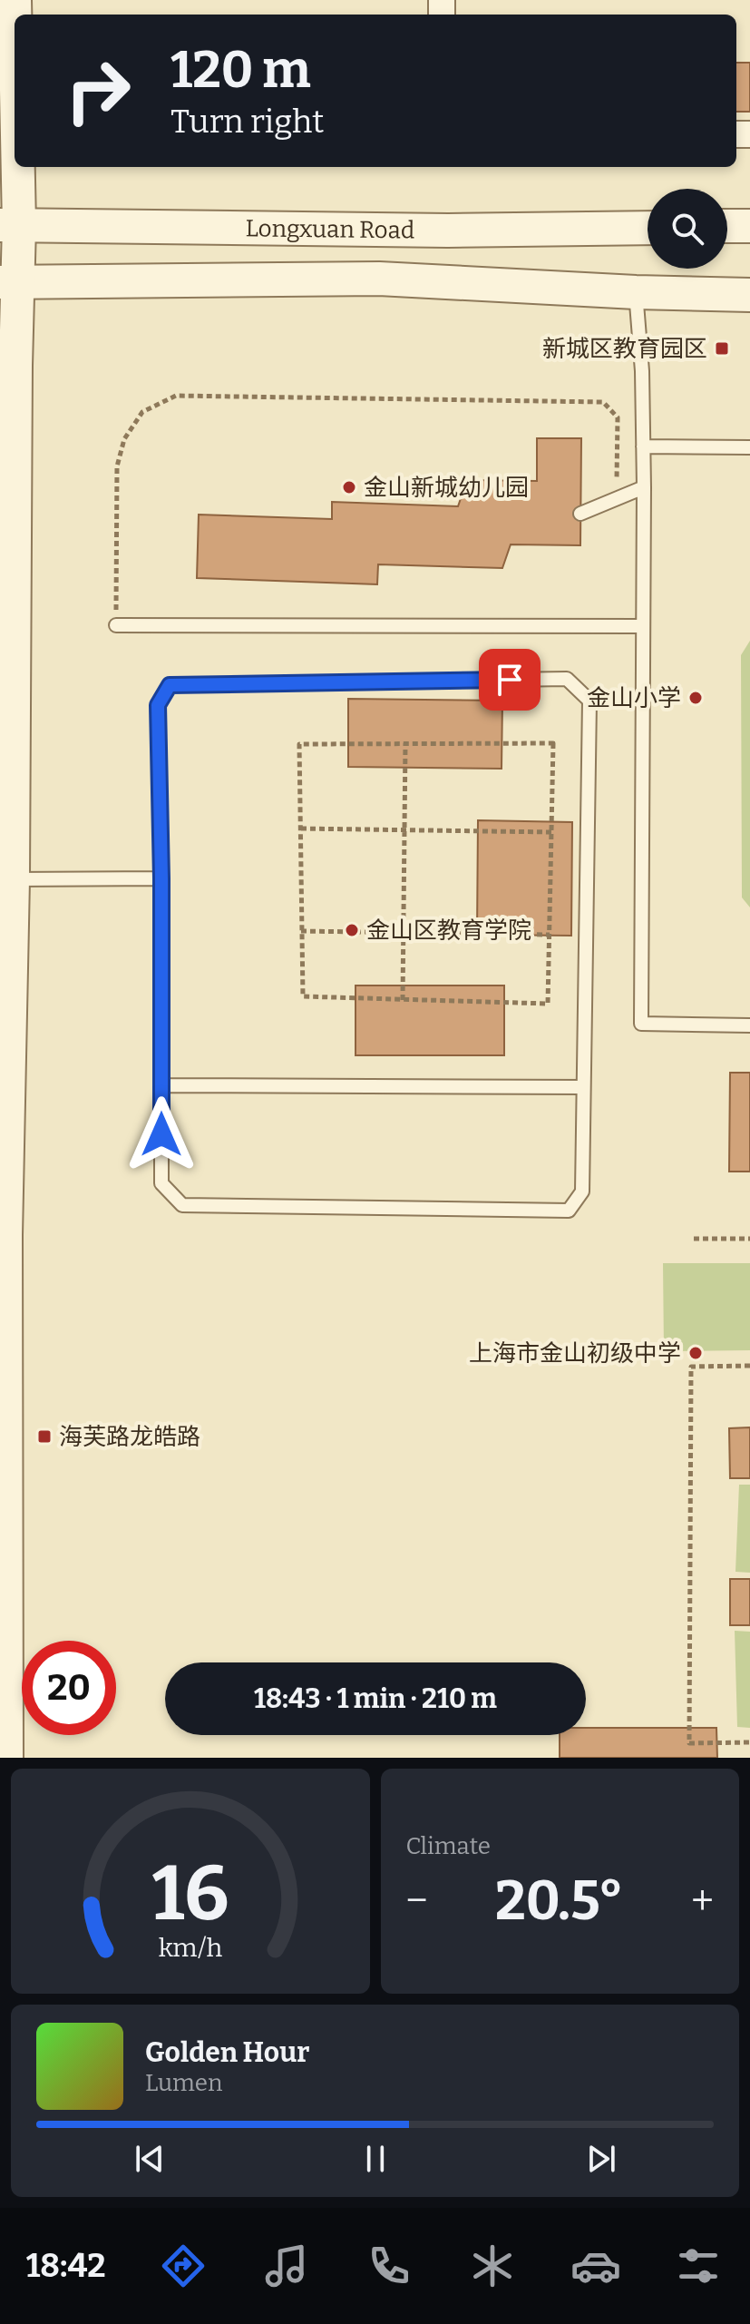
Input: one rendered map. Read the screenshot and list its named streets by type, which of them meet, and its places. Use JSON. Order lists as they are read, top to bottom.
{
  "streets": {
    "street": ["Longxuan Road"]
  },
  "places": {
    "transit": ["新城区教育园区", "海芙路龙皓路"],
    "other": [
      "金山新城幼儿园",
      "金山小学",
      "金山区教育学院",
      "上海市金山初级中学"
    ]
  },
  "page": {
    "turn": ["120 m", "Turn right"],
    "limit": "20",
    "trip": "18:43 · 1 min · 210 m",
    "tile": "Climate",
    "heat": ["−", "20.5°", "+"],
    "song": ["Golden Hour", "Lumen"],
    "tabs": "18:42",
    "gauge": ["16", "km/h"]
  }
}
